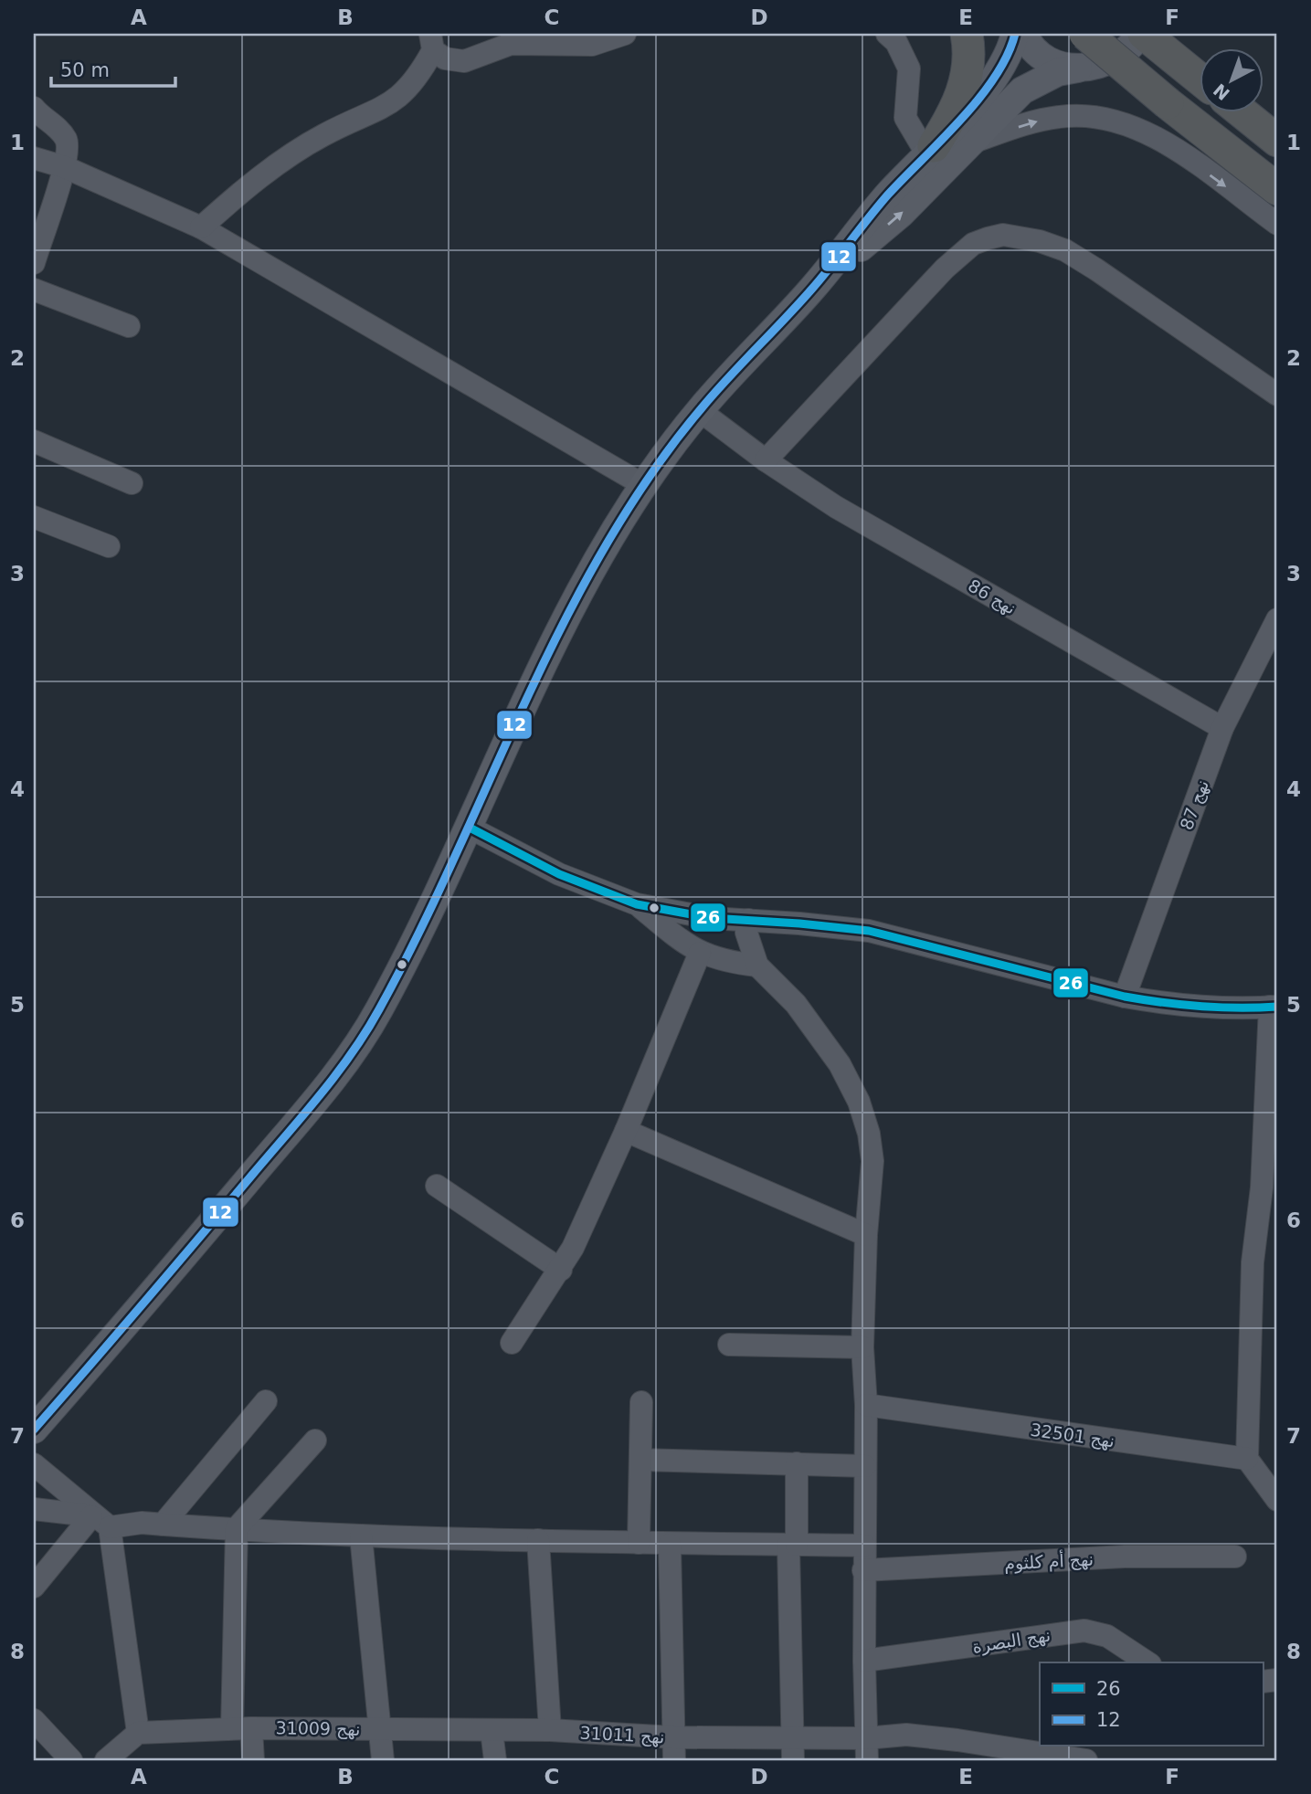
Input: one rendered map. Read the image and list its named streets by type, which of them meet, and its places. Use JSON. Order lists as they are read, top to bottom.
{
  "streets": {
    "street": [
      "نهج 86",
      "نهج 87",
      "نهج 32501",
      "نهج أم كلثوم",
      "نهج البصرة",
      "نهج 31009",
      "نهج 31011"
    ]
  },
  "crossings": [
    ["نهج 86", "نهج 87"],
    ["نهج 31009", "نهج 31011"]
  ],
  "lines": ["transit line 12", "transit line 26"],
  "legend": ["26", "12"],
  "scale_bar": "50 m",
  "north": "bottom left",
  "grid": {
    "columns": [
      "A",
      "B",
      "C",
      "D",
      "E",
      "F"
    ],
    "rows": [
      "1",
      "2",
      "3",
      "4",
      "5",
      "6",
      "7",
      "8"
    ]
  }
}
